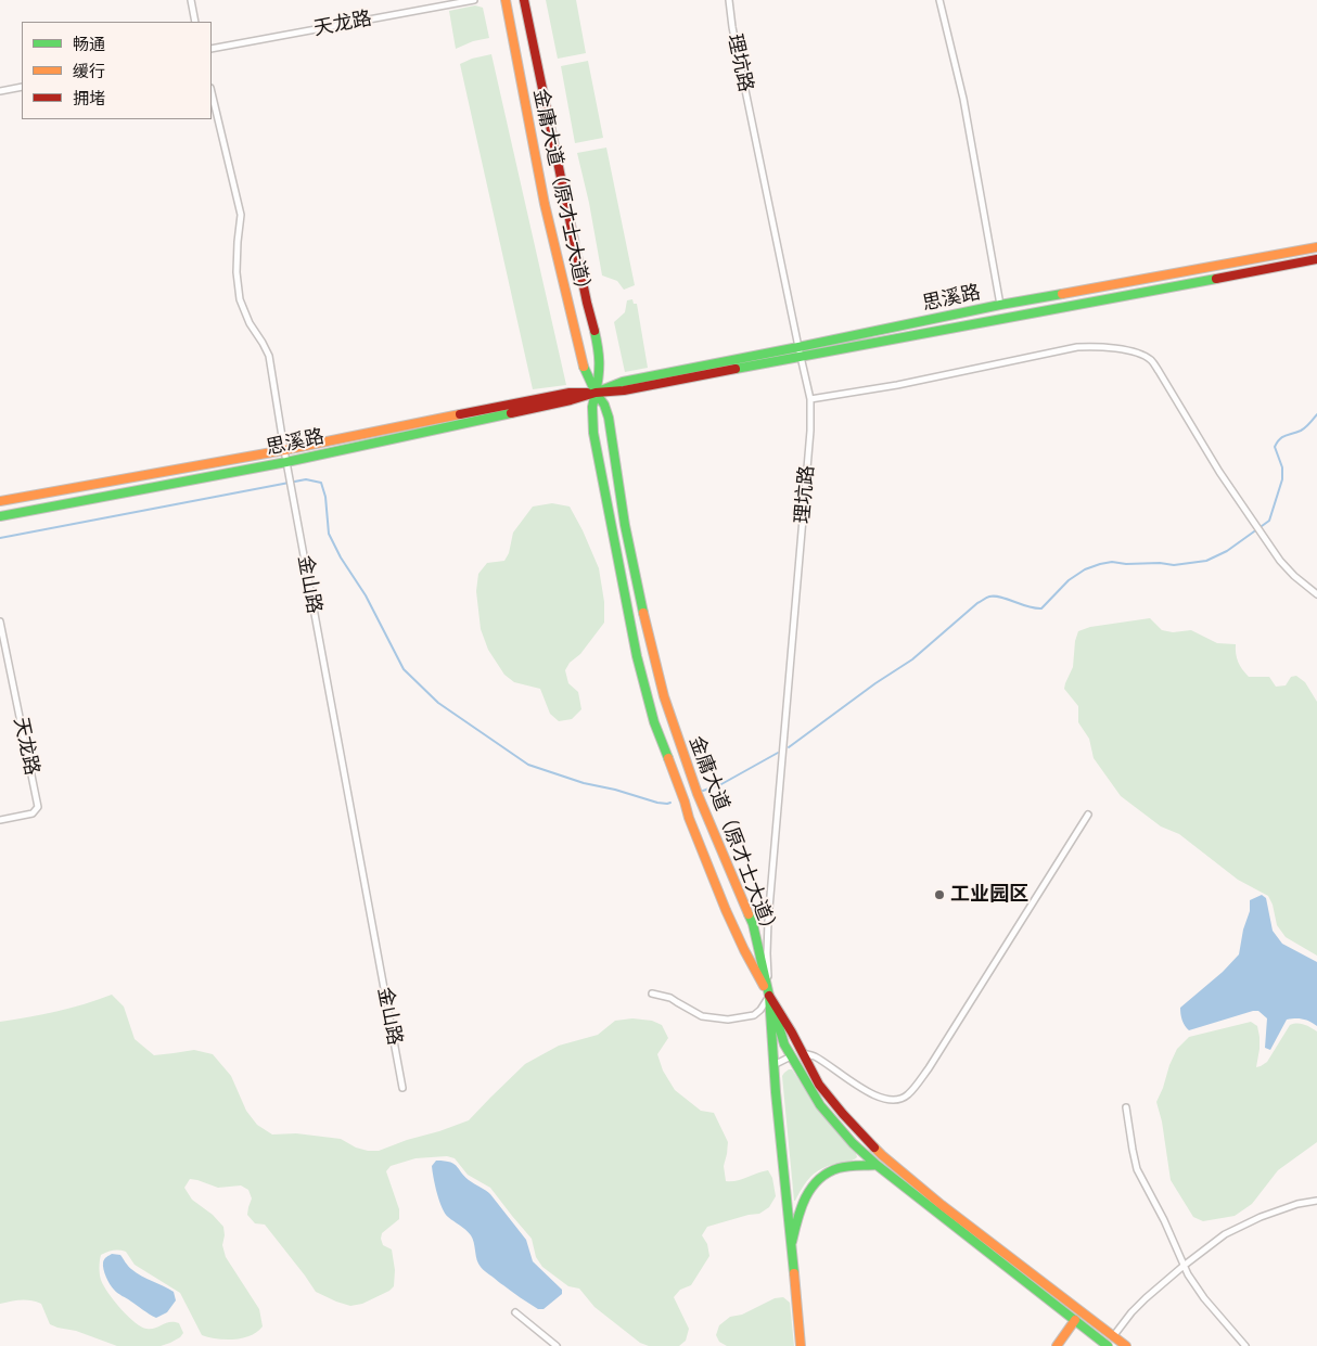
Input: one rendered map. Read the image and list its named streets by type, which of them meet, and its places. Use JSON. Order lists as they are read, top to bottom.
{
  "streets": {
    "main road": ["金庸大道（原才士大道）", "思溪路"],
    "street": ["天龙路", "理坑路", "金山路"]
  },
  "crossings": [
    ["理坑路", "金庸大道（原才士大道）"],
    ["理坑路", "思溪路"],
    ["金庸大道（原才士大道）", "思溪路"],
    ["思溪路", "金山路"]
  ],
  "places": ["工业园区"],
  "legend": ["畅通", "缓行", "拥堵"]
}
